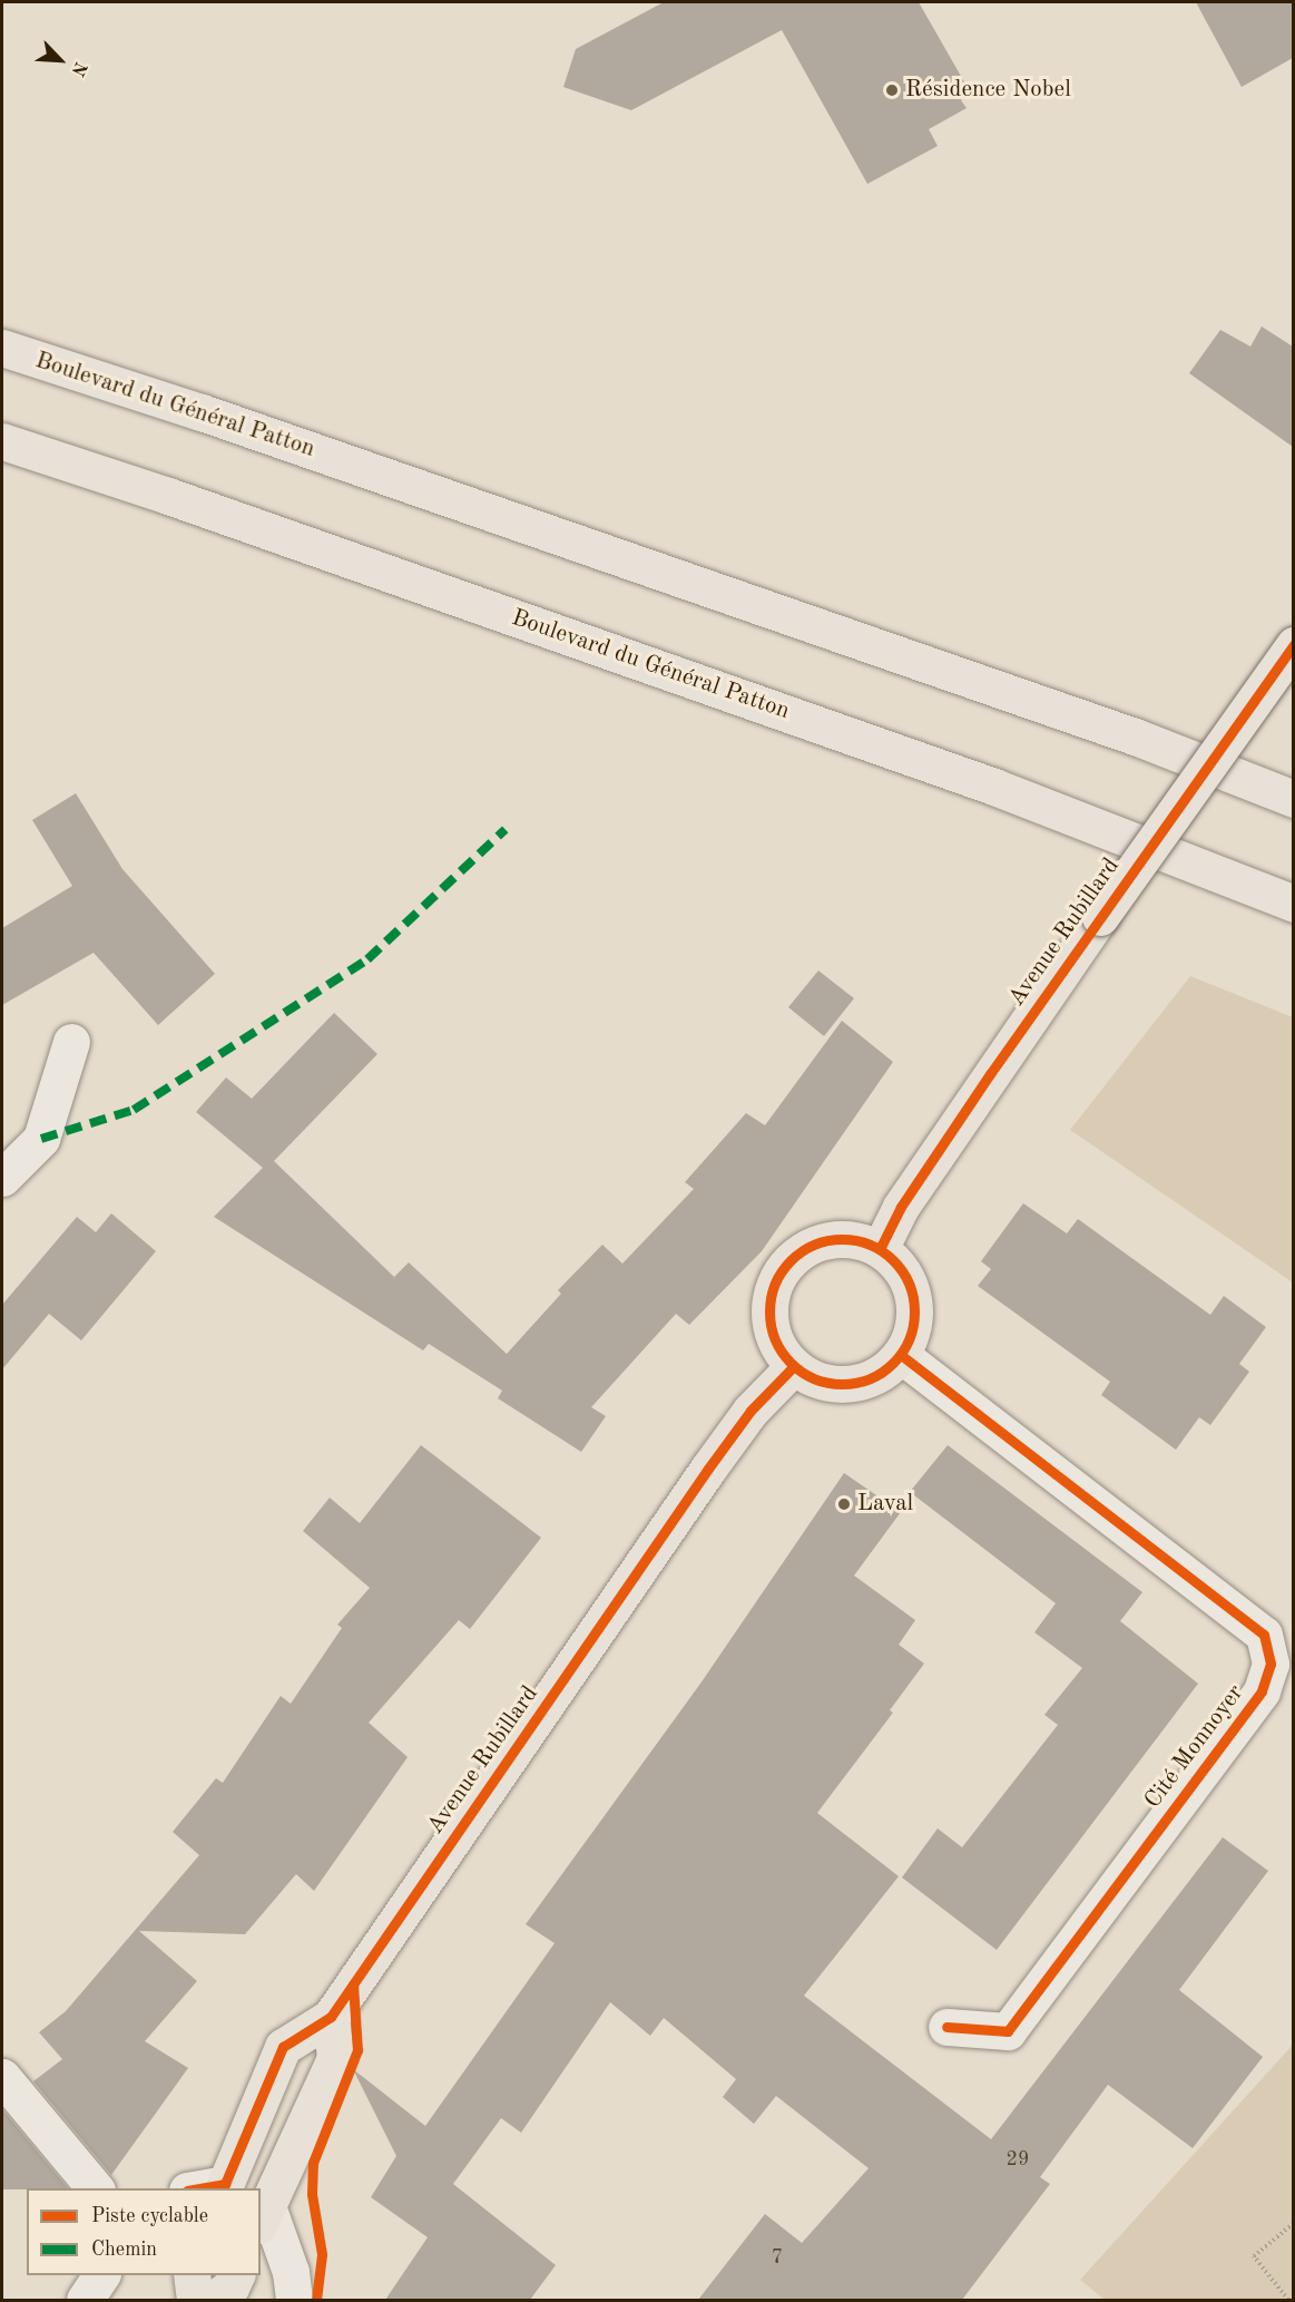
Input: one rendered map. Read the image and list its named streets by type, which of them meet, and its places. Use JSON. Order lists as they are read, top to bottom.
{
  "streets": {
    "main road": ["Boulevard du Général Patton", "Avenue Rubillard"],
    "street": ["Cité Monnoyer"]
  },
  "crossings": [
    ["Avenue Rubillard", "Cité Monnoyer"]
  ],
  "places": ["Résidence Nobel", "Laval"],
  "house_numbers": ["29", "7"],
  "legend": ["Piste cyclable", "Chemin"],
  "north": "bottom right"
}
